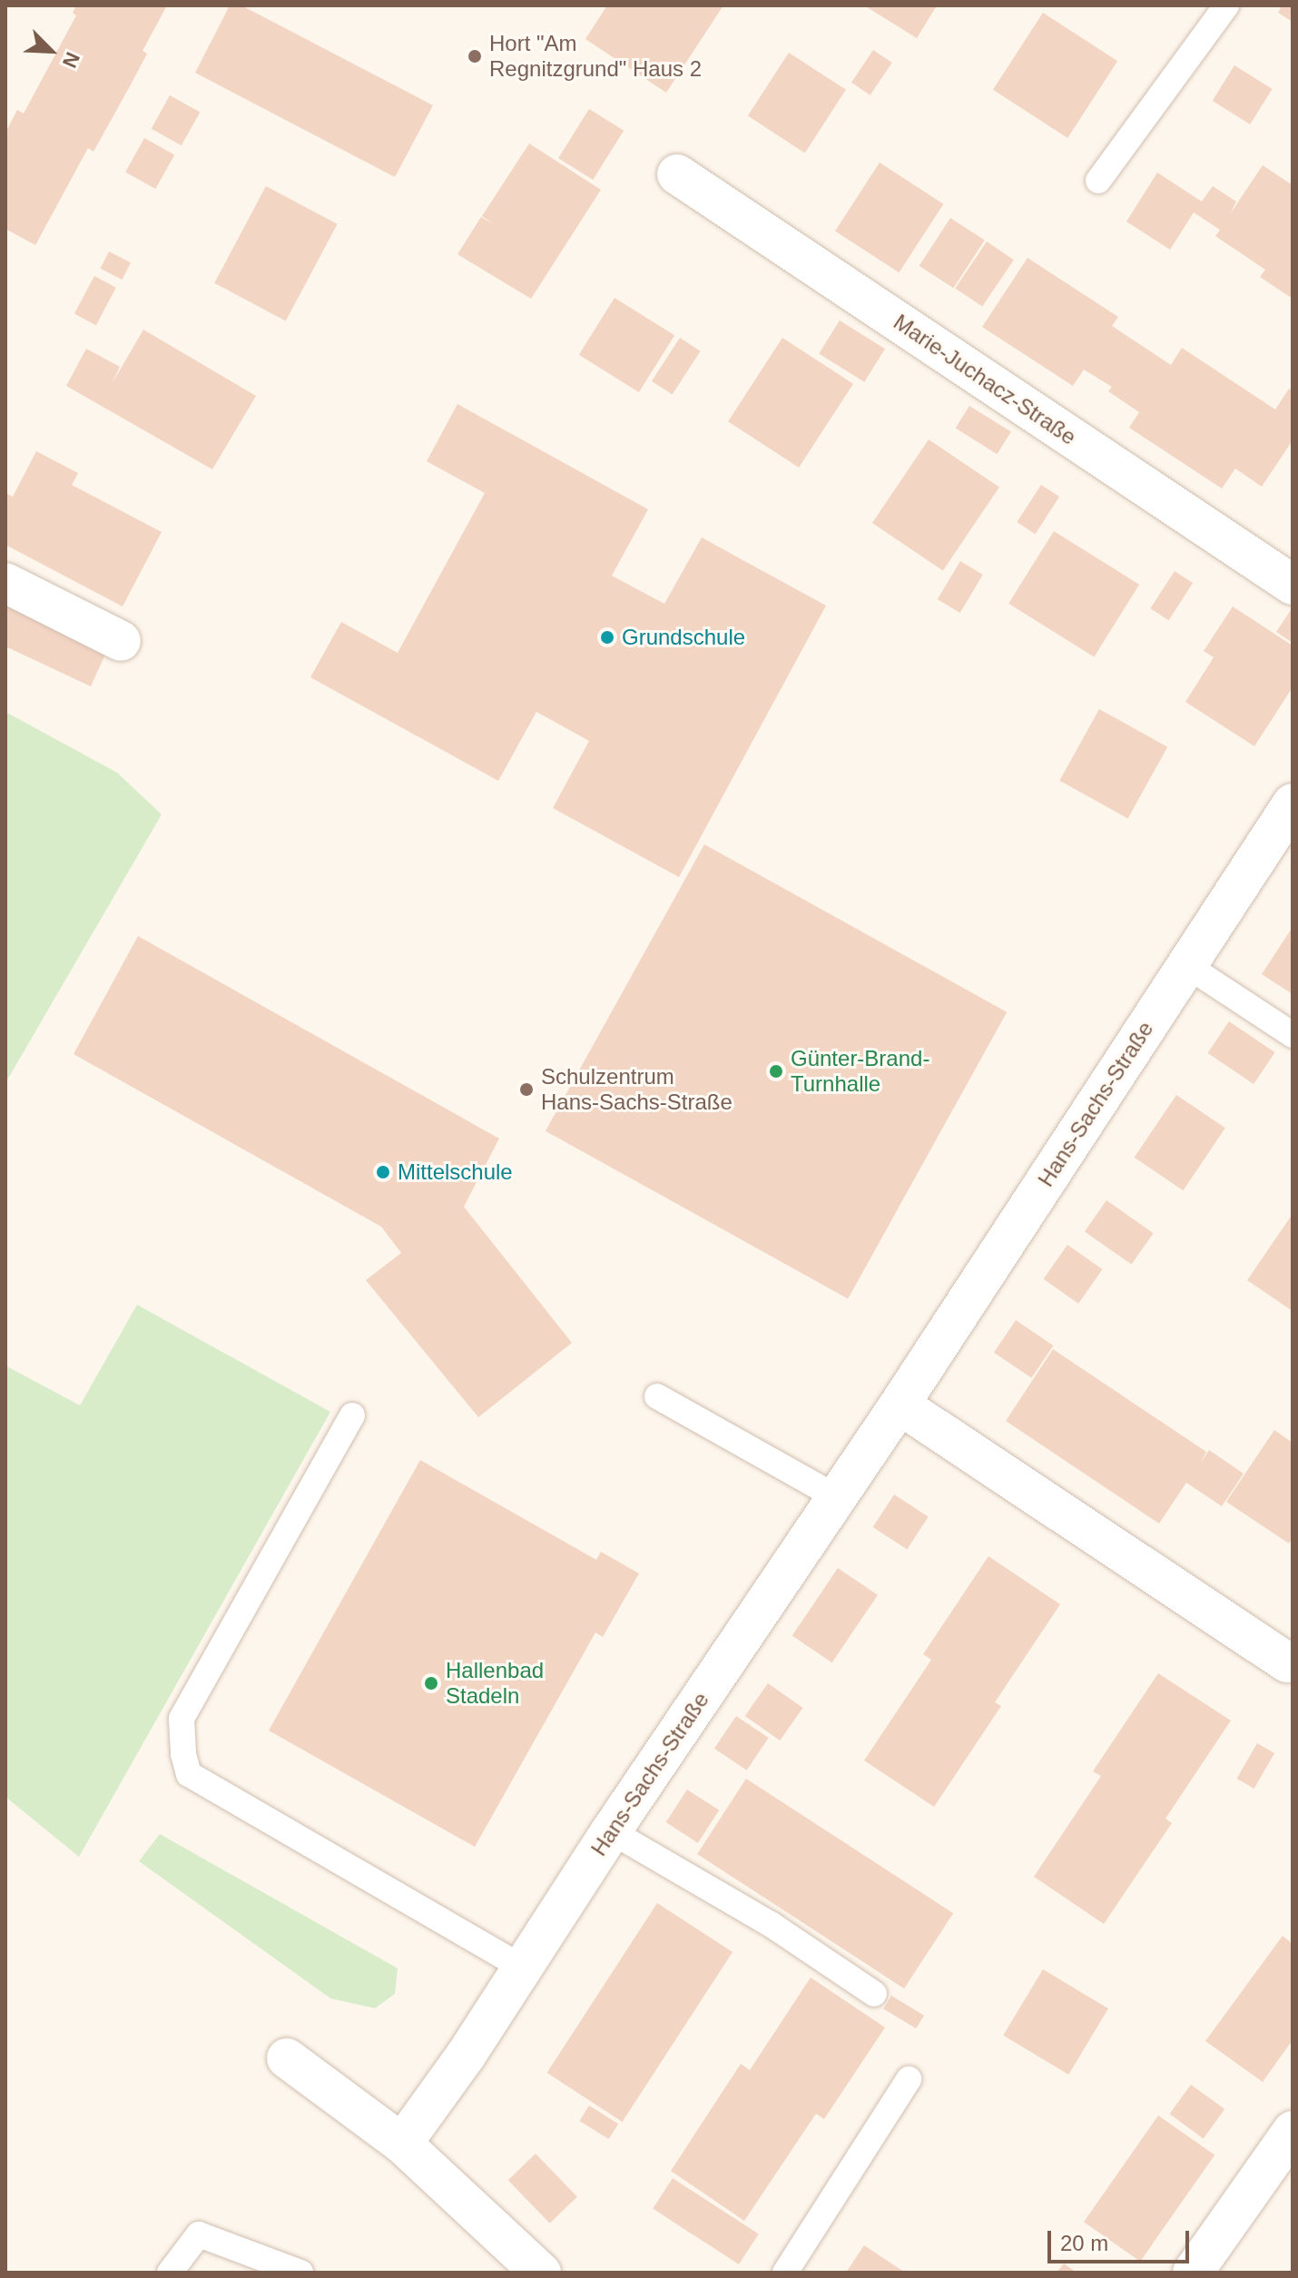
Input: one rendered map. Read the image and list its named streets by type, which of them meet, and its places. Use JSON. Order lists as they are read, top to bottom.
{
  "streets": {
    "street": ["Marie-Juchacz-Straße", "Hans-Sachs-Straße"]
  },
  "places": [
    "Hort \"Am Regnitzgrund\" Haus 2",
    "Grundschule",
    "Günter-Brand- Turnhalle",
    "Schulzentrum Hans-Sachs-Straße",
    "Mittelschule",
    "Hallenbad Stadeln"
  ],
  "scale_bar": "20 m",
  "north": "bottom right"
}
